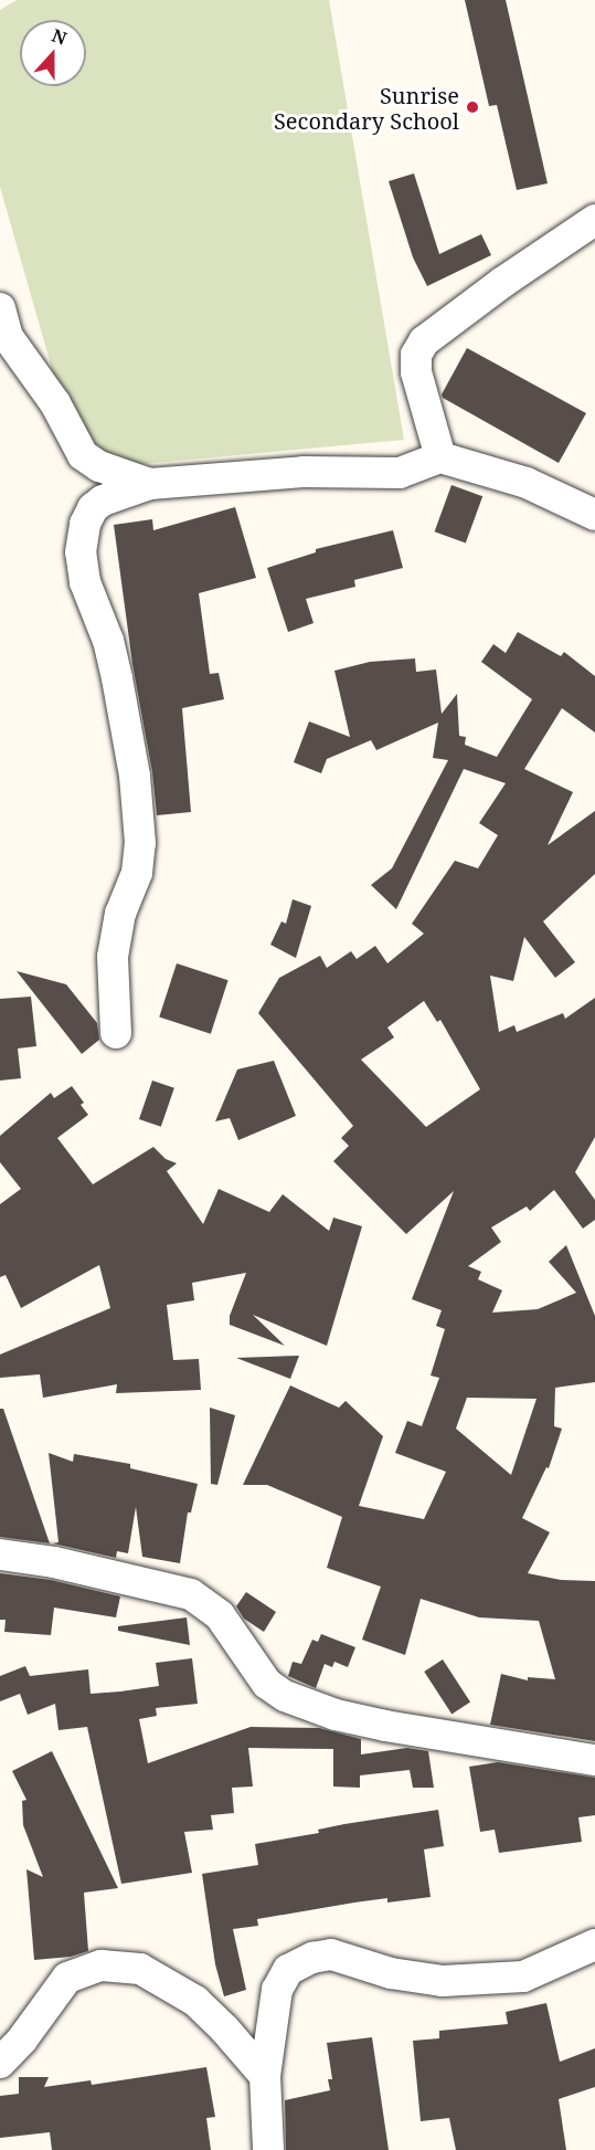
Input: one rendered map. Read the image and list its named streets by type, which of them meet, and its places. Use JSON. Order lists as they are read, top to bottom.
{
  "places": ["Sunrise Secondary School"],
  "north": "top"
}
